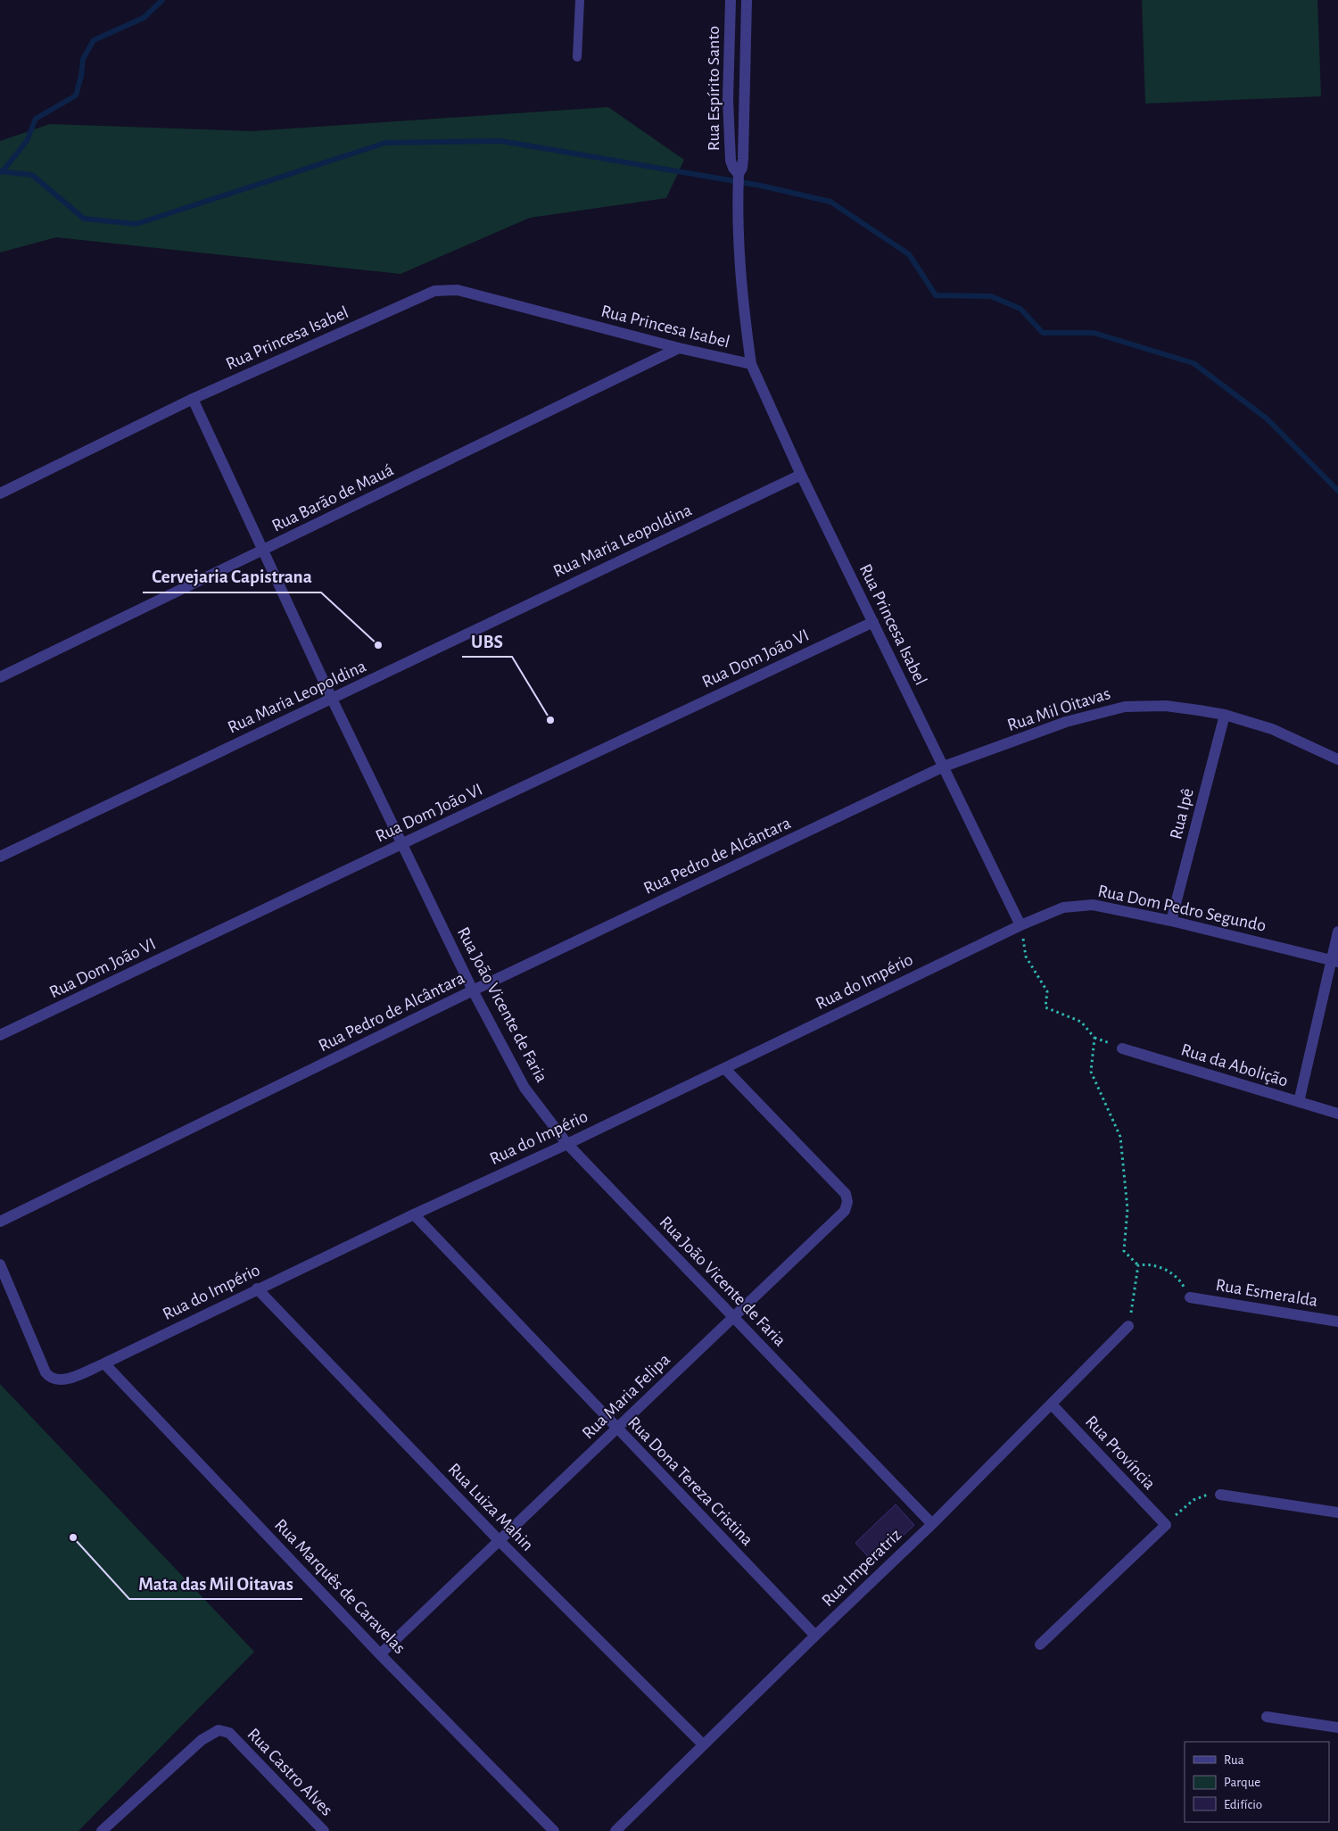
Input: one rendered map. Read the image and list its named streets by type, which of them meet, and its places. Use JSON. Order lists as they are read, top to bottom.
{
  "streets": {
    "street": [
      "Rua Espírito Santo",
      "Rua Princesa Isabel",
      "Rua Barão de Mauá",
      "Rua Maria Leopoldina",
      "Rua Dom João VI",
      "Rua Mil Oitavas",
      "Rua Ipê",
      "Rua Pedro de Alcântara",
      "Rua Dom Pedro Segundo",
      "Rua do Império",
      "Rua João Vicente de Faria",
      "Rua da Abolição",
      "Rua Esmeralda",
      "Rua Maria Felipa",
      "Rua Província",
      "Rua Dona Tereza Cristina",
      "Rua Luiza Mahin",
      "Rua Imperatriz",
      "Rua Marquês de Caravelas",
      "Rua Castro Alves"
    ]
  },
  "crossings": [
    ["Rua Espírito Santo", "Rua Princesa Isabel"],
    ["Rua Princesa Isabel", "Rua Barão de Mauá"],
    ["Rua Princesa Isabel", "Rua Maria Leopoldina"],
    ["Rua Princesa Isabel", "Rua Dom João VI"],
    ["Rua Princesa Isabel", "Rua Mil Oitavas"],
    ["Rua Princesa Isabel", "Rua Pedro de Alcântara"],
    ["Rua Princesa Isabel", "Rua Dom Pedro Segundo"],
    ["Rua Princesa Isabel", "Rua do Império"],
    ["Rua Princesa Isabel", "Rua João Vicente de Faria"],
    ["Rua Barão de Mauá", "Rua João Vicente de Faria"],
    ["Rua Maria Leopoldina", "Rua João Vicente de Faria"],
    ["Rua Dom João VI", "Rua João Vicente de Faria"],
    ["Rua Mil Oitavas", "Rua Ipê"],
    ["Rua Mil Oitavas", "Rua Pedro de Alcântara"],
    ["Rua Ipê", "Rua Dom Pedro Segundo"],
    ["Rua Pedro de Alcântara", "Rua João Vicente de Faria"],
    ["Rua Dom Pedro Segundo", "Rua do Império"],
    ["Rua do Império", "Rua João Vicente de Faria"],
    ["Rua do Império", "Rua Maria Felipa"],
    ["Rua do Império", "Rua Dona Tereza Cristina"],
    ["Rua do Império", "Rua Luiza Mahin"],
    ["Rua do Império", "Rua Marquês de Caravelas"],
    ["Rua João Vicente de Faria", "Rua Maria Felipa"],
    ["Rua João Vicente de Faria", "Rua Imperatriz"],
    ["Rua Maria Felipa", "Rua Dona Tereza Cristina"],
    ["Rua Maria Felipa", "Rua Luiza Mahin"],
    ["Rua Maria Felipa", "Rua Marquês de Caravelas"],
    ["Rua Província", "Rua Imperatriz"],
    ["Rua Dona Tereza Cristina", "Rua Imperatriz"],
    ["Rua Luiza Mahin", "Rua Imperatriz"]
  ],
  "places": ["Cervejaria Capistrana", "UBS", "Mata das Mil Oitavas"],
  "legend": ["Rua", "Parque", "Edifício"]
}
